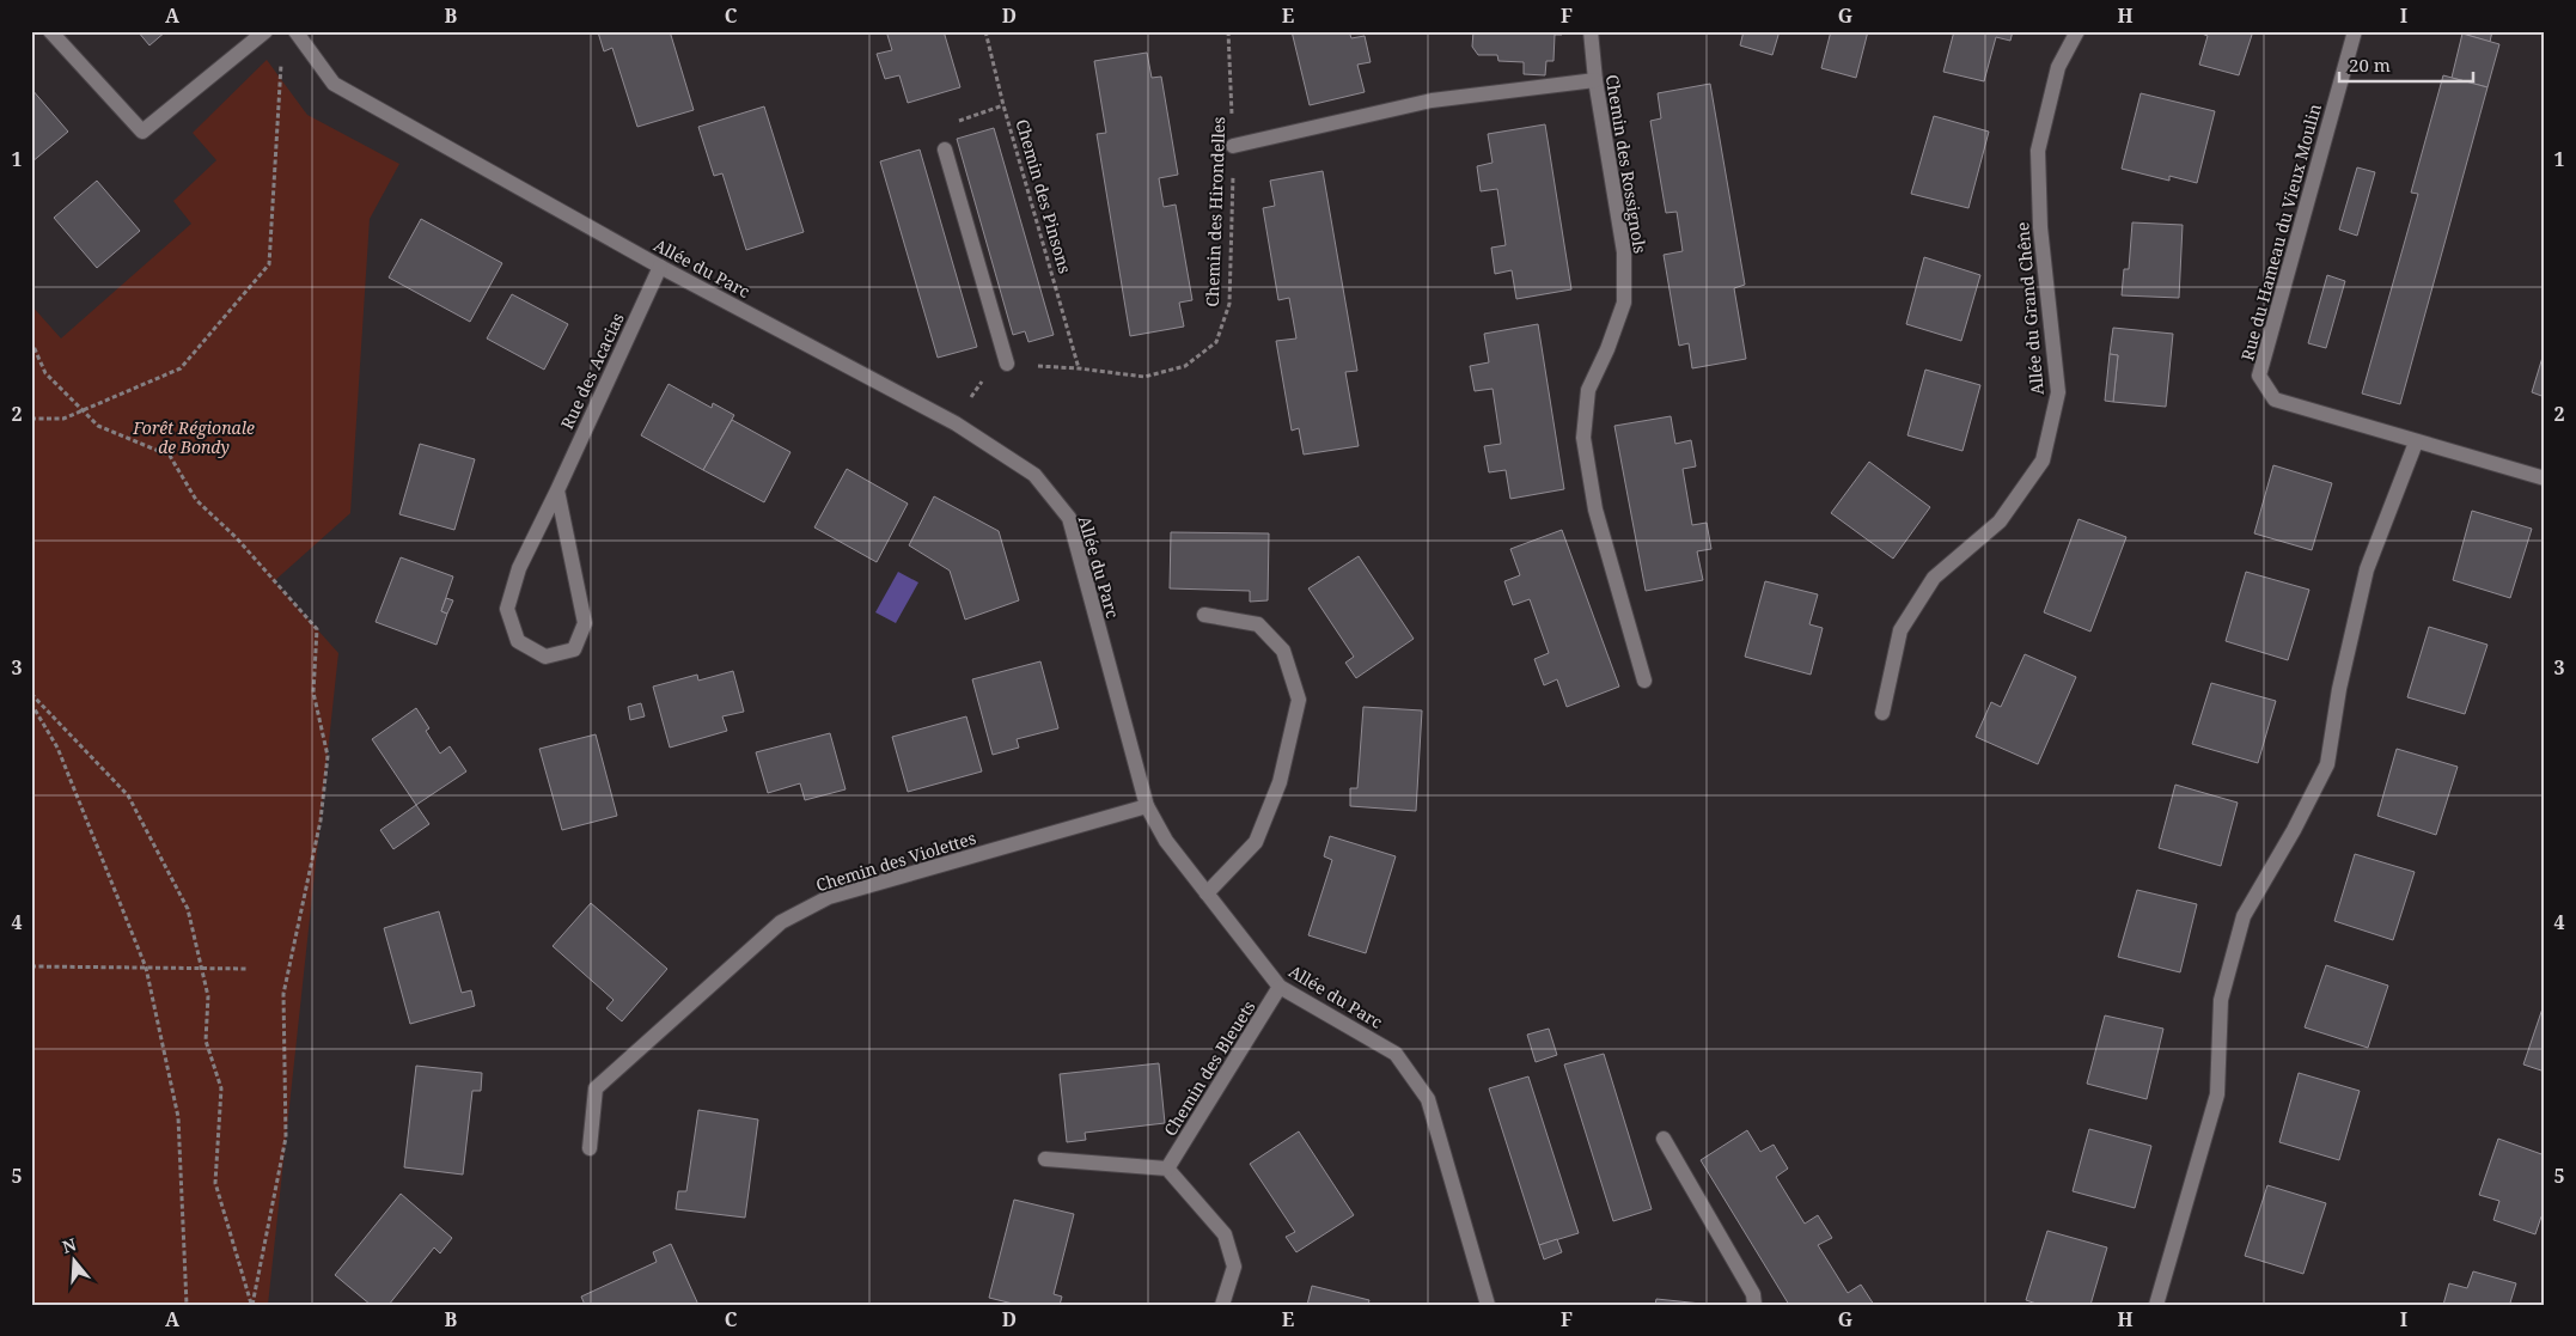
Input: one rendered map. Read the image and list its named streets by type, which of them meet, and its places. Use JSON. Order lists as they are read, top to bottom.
{
  "streets": {
    "street": [
      "Chemin des Rossignols",
      "Rue du Hameau du Vieux Moulin",
      "Allée du Parc",
      "Allée du Grand Chêne",
      "Rue des Acacias",
      "Chemin des Violettes",
      "Chemin des Bleuets"
    ],
    "path": ["Chemin des Pinsons", "Chemin des Hirondelles"]
  },
  "crossings": [
    ["Chemin des Pinsons", "Chemin des Hirondelles"],
    ["Allée du Parc", "Rue des Acacias"],
    ["Allée du Parc", "Chemin des Violettes"],
    ["Allée du Parc", "Chemin des Bleuets"]
  ],
  "parks": ["Forêt Régionale de Bondy"],
  "scale_bar": "20 m",
  "north": "top",
  "grid": {
    "columns": [
      "A",
      "B",
      "C",
      "D",
      "E",
      "F",
      "G",
      "H",
      "I"
    ],
    "rows": [
      "1",
      "2",
      "3",
      "4",
      "5"
    ]
  }
}
